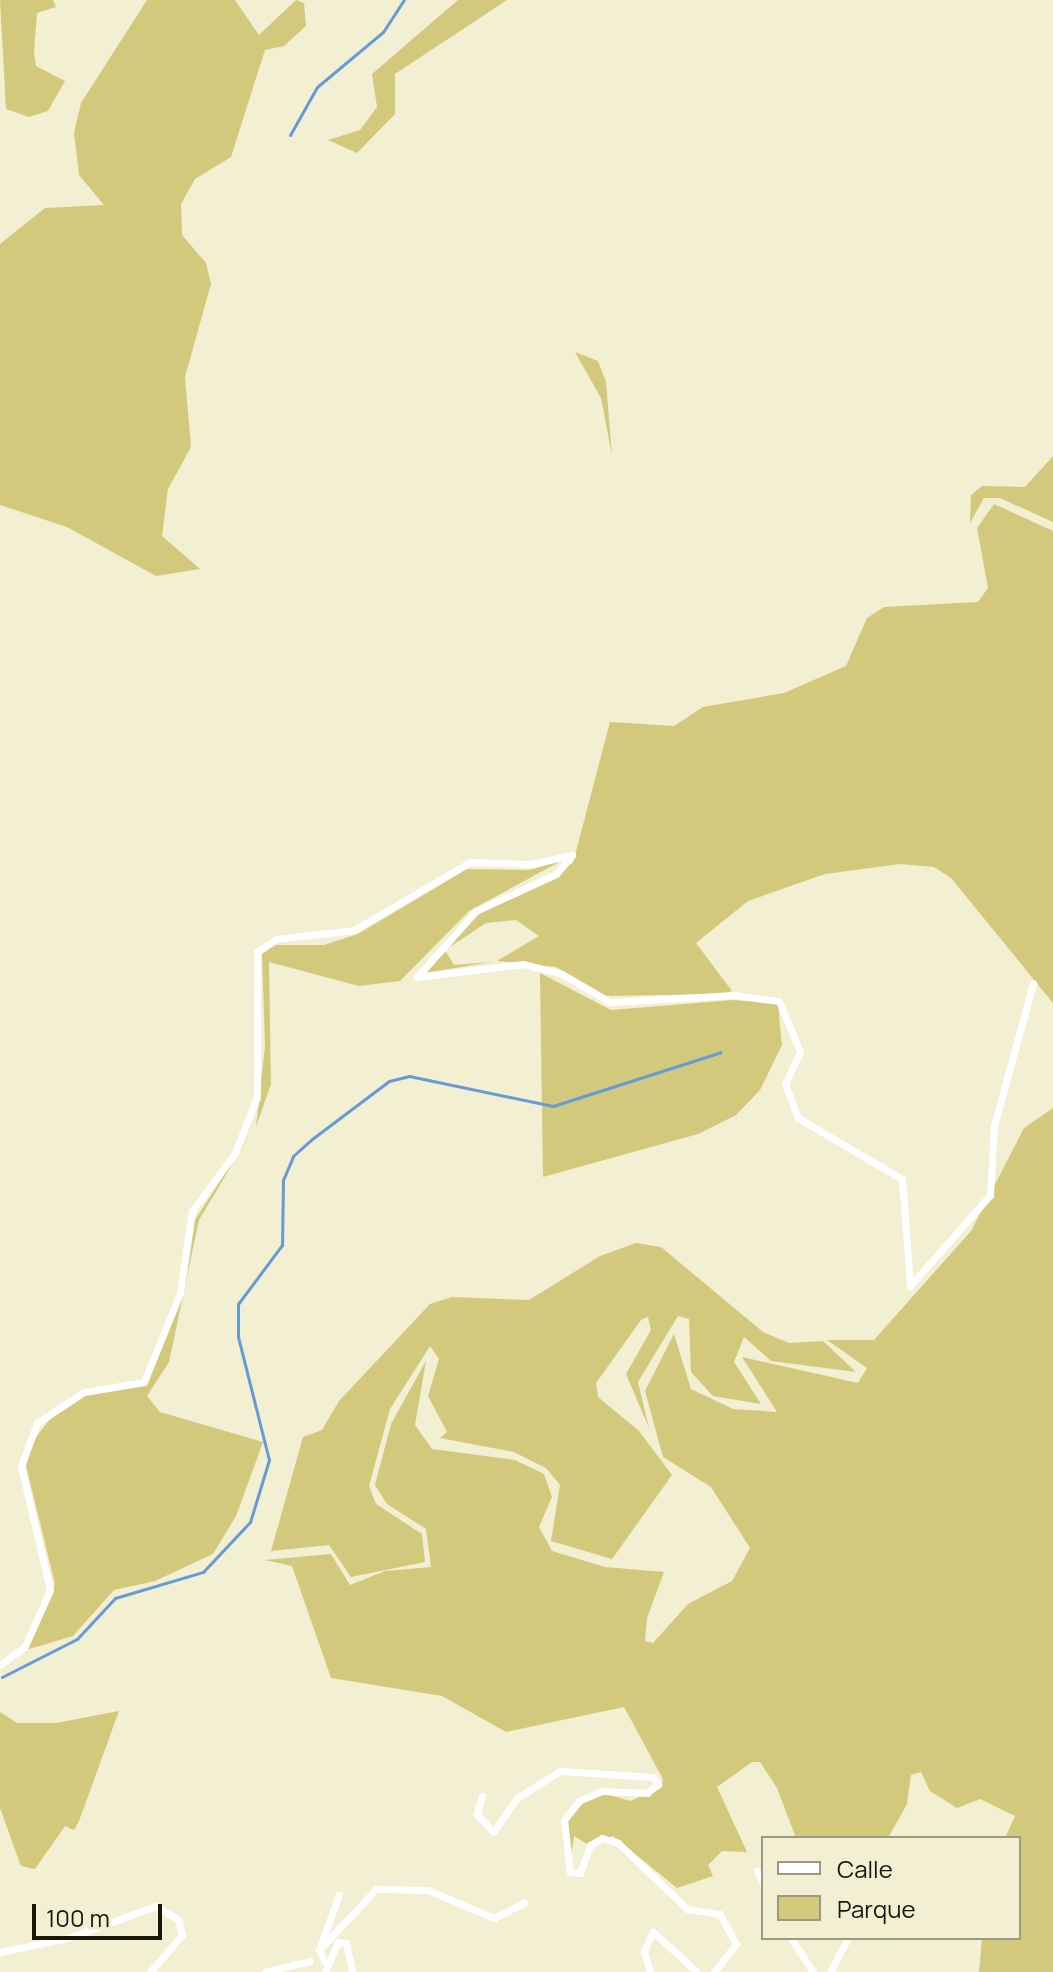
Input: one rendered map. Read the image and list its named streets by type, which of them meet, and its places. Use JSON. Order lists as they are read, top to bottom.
{
  "legend": ["Calle", "Parque"],
  "scale_bar": "100 m"
}
